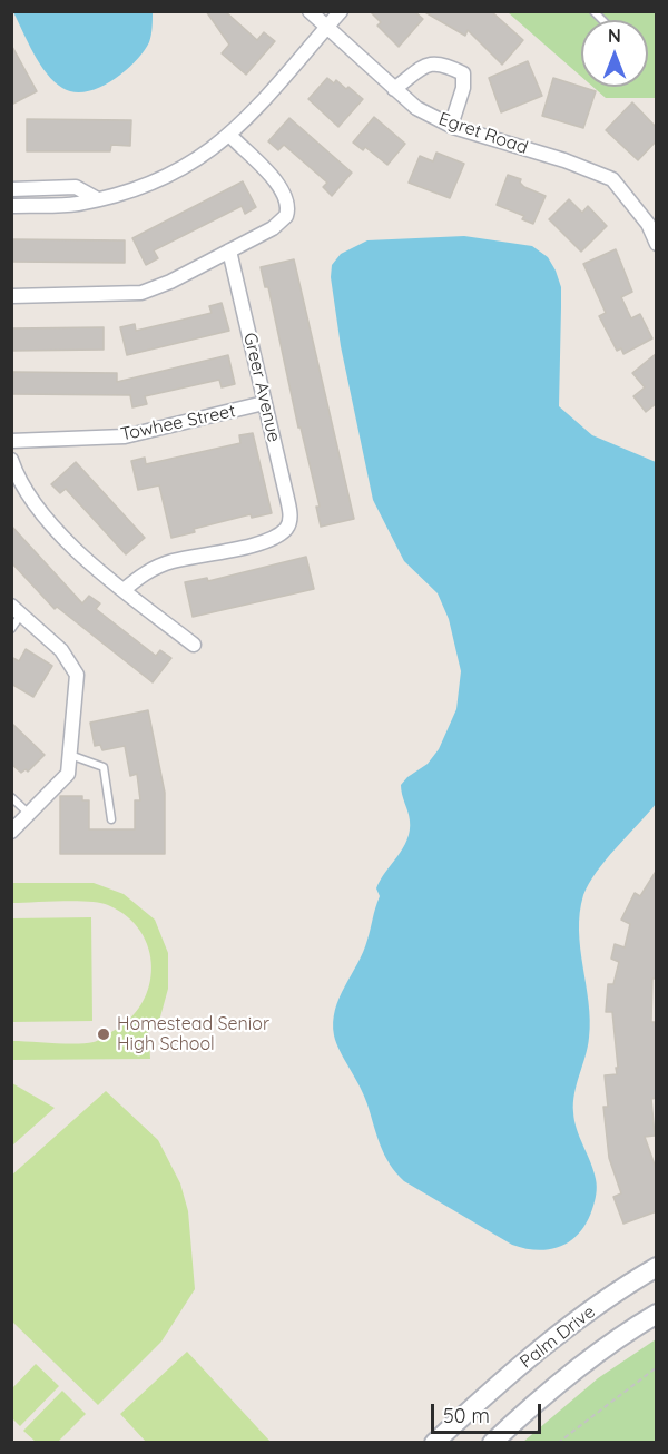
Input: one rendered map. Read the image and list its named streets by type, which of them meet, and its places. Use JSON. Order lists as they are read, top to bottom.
{
  "streets": {
    "main road": ["Palm Drive"],
    "street": ["Egret Road", "Greer Avenue", "Towhee Street"]
  },
  "crossings": [
    ["Greer Avenue", "Towhee Street"]
  ],
  "places": ["Homestead Senior High School"],
  "scale_bar": "50 m",
  "north": "top"
}
